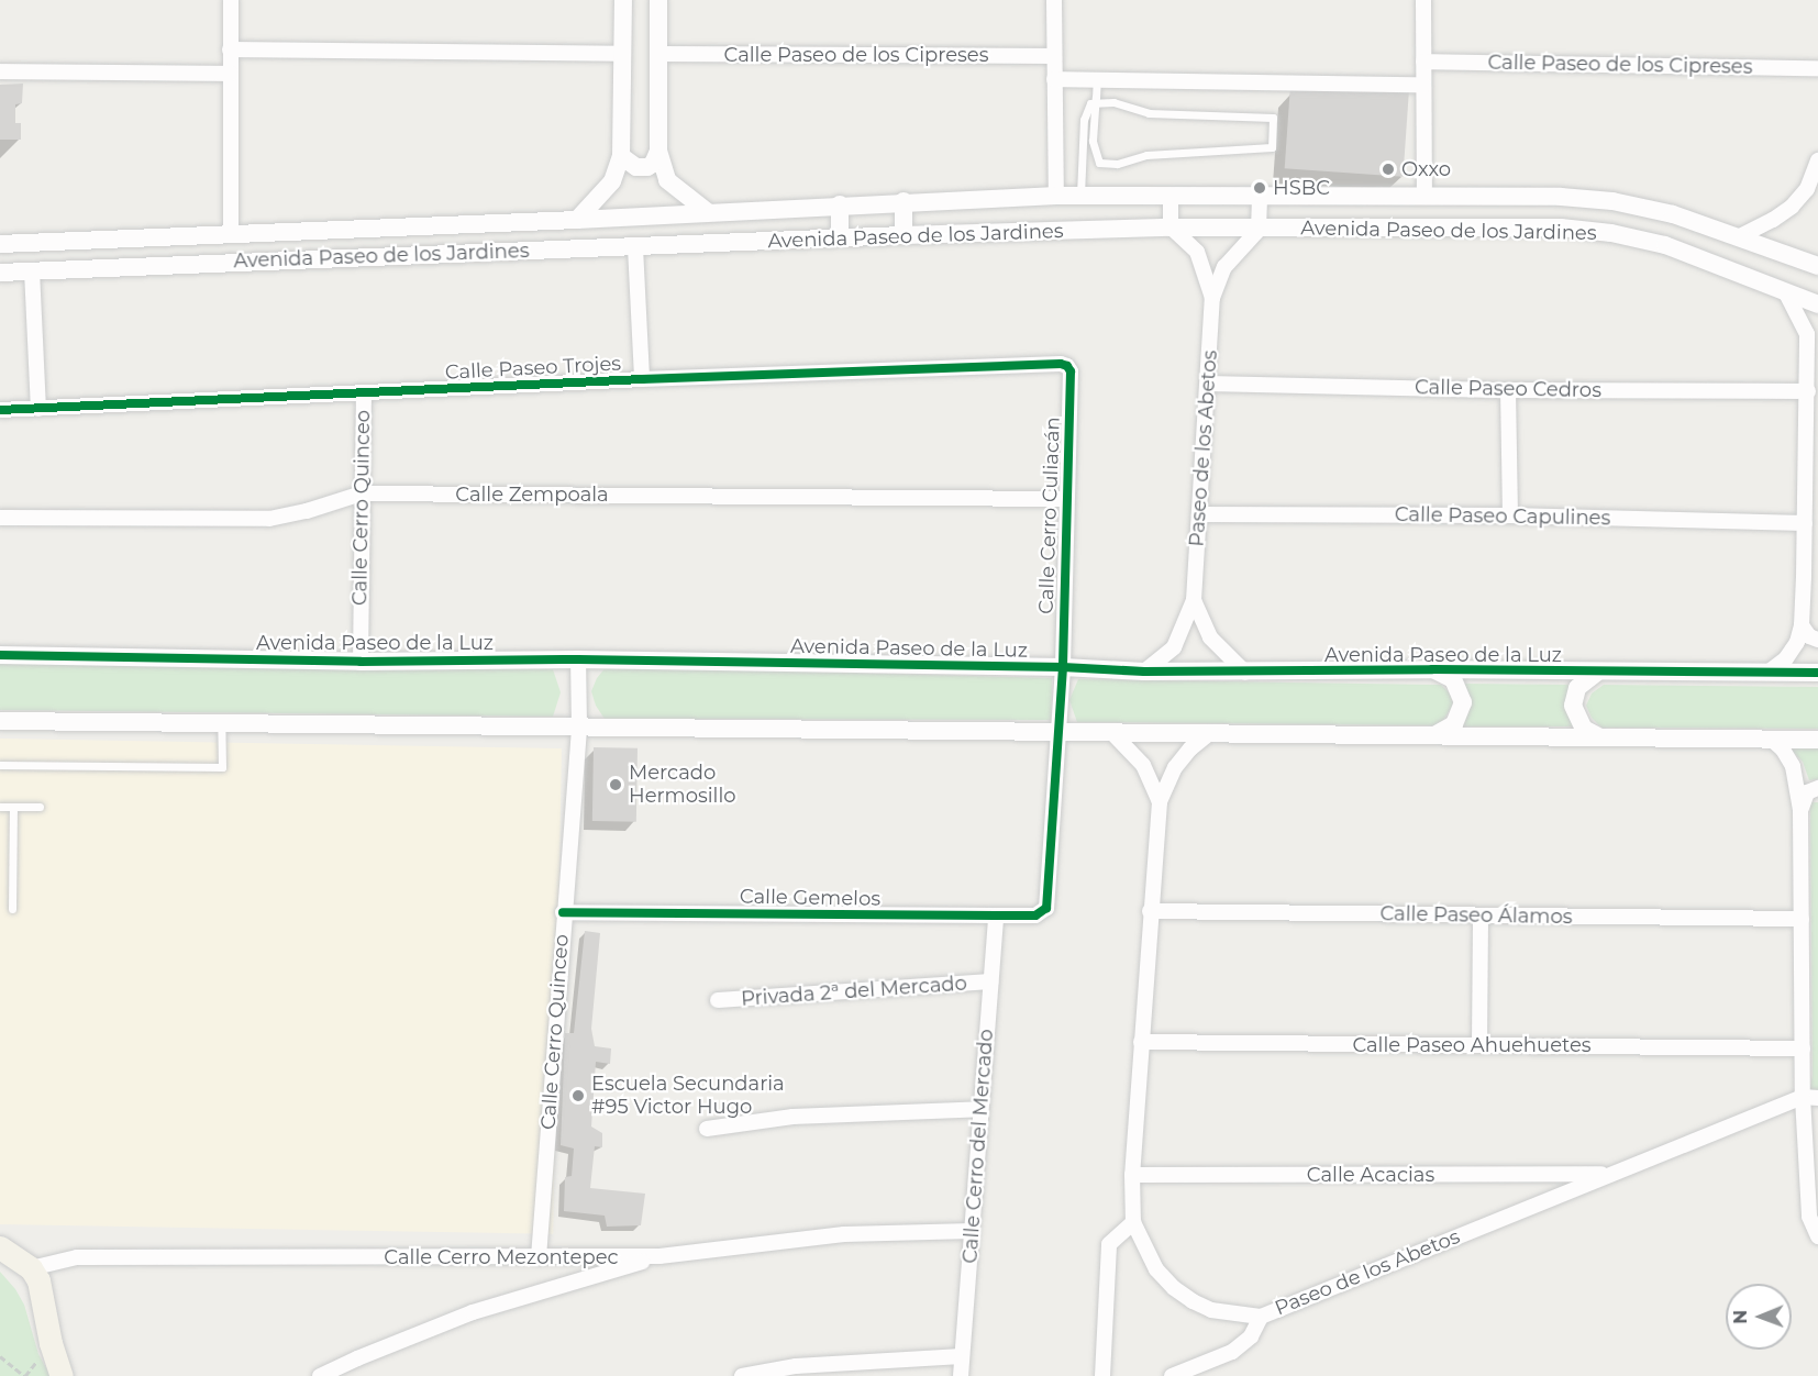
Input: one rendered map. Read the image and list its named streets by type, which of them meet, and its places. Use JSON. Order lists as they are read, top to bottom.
{
  "streets": {
    "street": [
      "Calle Paseo de los Cipreses",
      "Avenida Paseo de los Jardines",
      "Calle Paseo Trojes",
      "Calle Paseo Cedros",
      "Paseo de los Abetos",
      "Calle Zempoala",
      "Calle Cerro Quinceo",
      "Calle Cerro Culiacán",
      "Calle Paseo Capulines",
      "Avenida Paseo de la Luz",
      "Calle Gemelos",
      "Calle Paseo Álamos",
      "Privada 2ª del Mercado",
      "Calle Paseo Ahuehuetes",
      "Calle Cerro del Mercado",
      "Calle Acacias",
      "Calle Cerro Mezontepec"
    ]
  },
  "crossings": [
    ["Avenida Paseo de los Jardines", "Paseo de los Abetos"],
    ["Calle Paseo Trojes", "Calle Cerro Quinceo"],
    ["Calle Paseo Trojes", "Calle Cerro Culiacán"],
    ["Calle Paseo Cedros", "Paseo de los Abetos"],
    ["Paseo de los Abetos", "Calle Paseo Capulines"],
    ["Paseo de los Abetos", "Avenida Paseo de la Luz"],
    ["Paseo de los Abetos", "Calle Paseo Álamos"],
    ["Paseo de los Abetos", "Calle Paseo Ahuehuetes"],
    ["Paseo de los Abetos", "Calle Acacias"],
    ["Calle Zempoala", "Calle Cerro Quinceo"],
    ["Calle Zempoala", "Calle Cerro Culiacán"],
    ["Calle Cerro Quinceo", "Avenida Paseo de la Luz"],
    ["Calle Cerro Quinceo", "Calle Gemelos"],
    ["Calle Cerro Quinceo", "Calle Cerro Mezontepec"],
    ["Calle Cerro Culiacán", "Avenida Paseo de la Luz"],
    ["Calle Cerro Culiacán", "Calle Gemelos"],
    ["Calle Gemelos", "Calle Cerro del Mercado"],
    ["Privada 2ª del Mercado", "Calle Cerro del Mercado"],
    ["Calle Cerro del Mercado", "Calle Cerro Mezontepec"]
  ],
  "places": [
    "Oxxo",
    "HSBC",
    "Mercado Hermosillo",
    "Escuela Secundaria #95 Victor Hugo"
  ],
  "north": "left"
}
